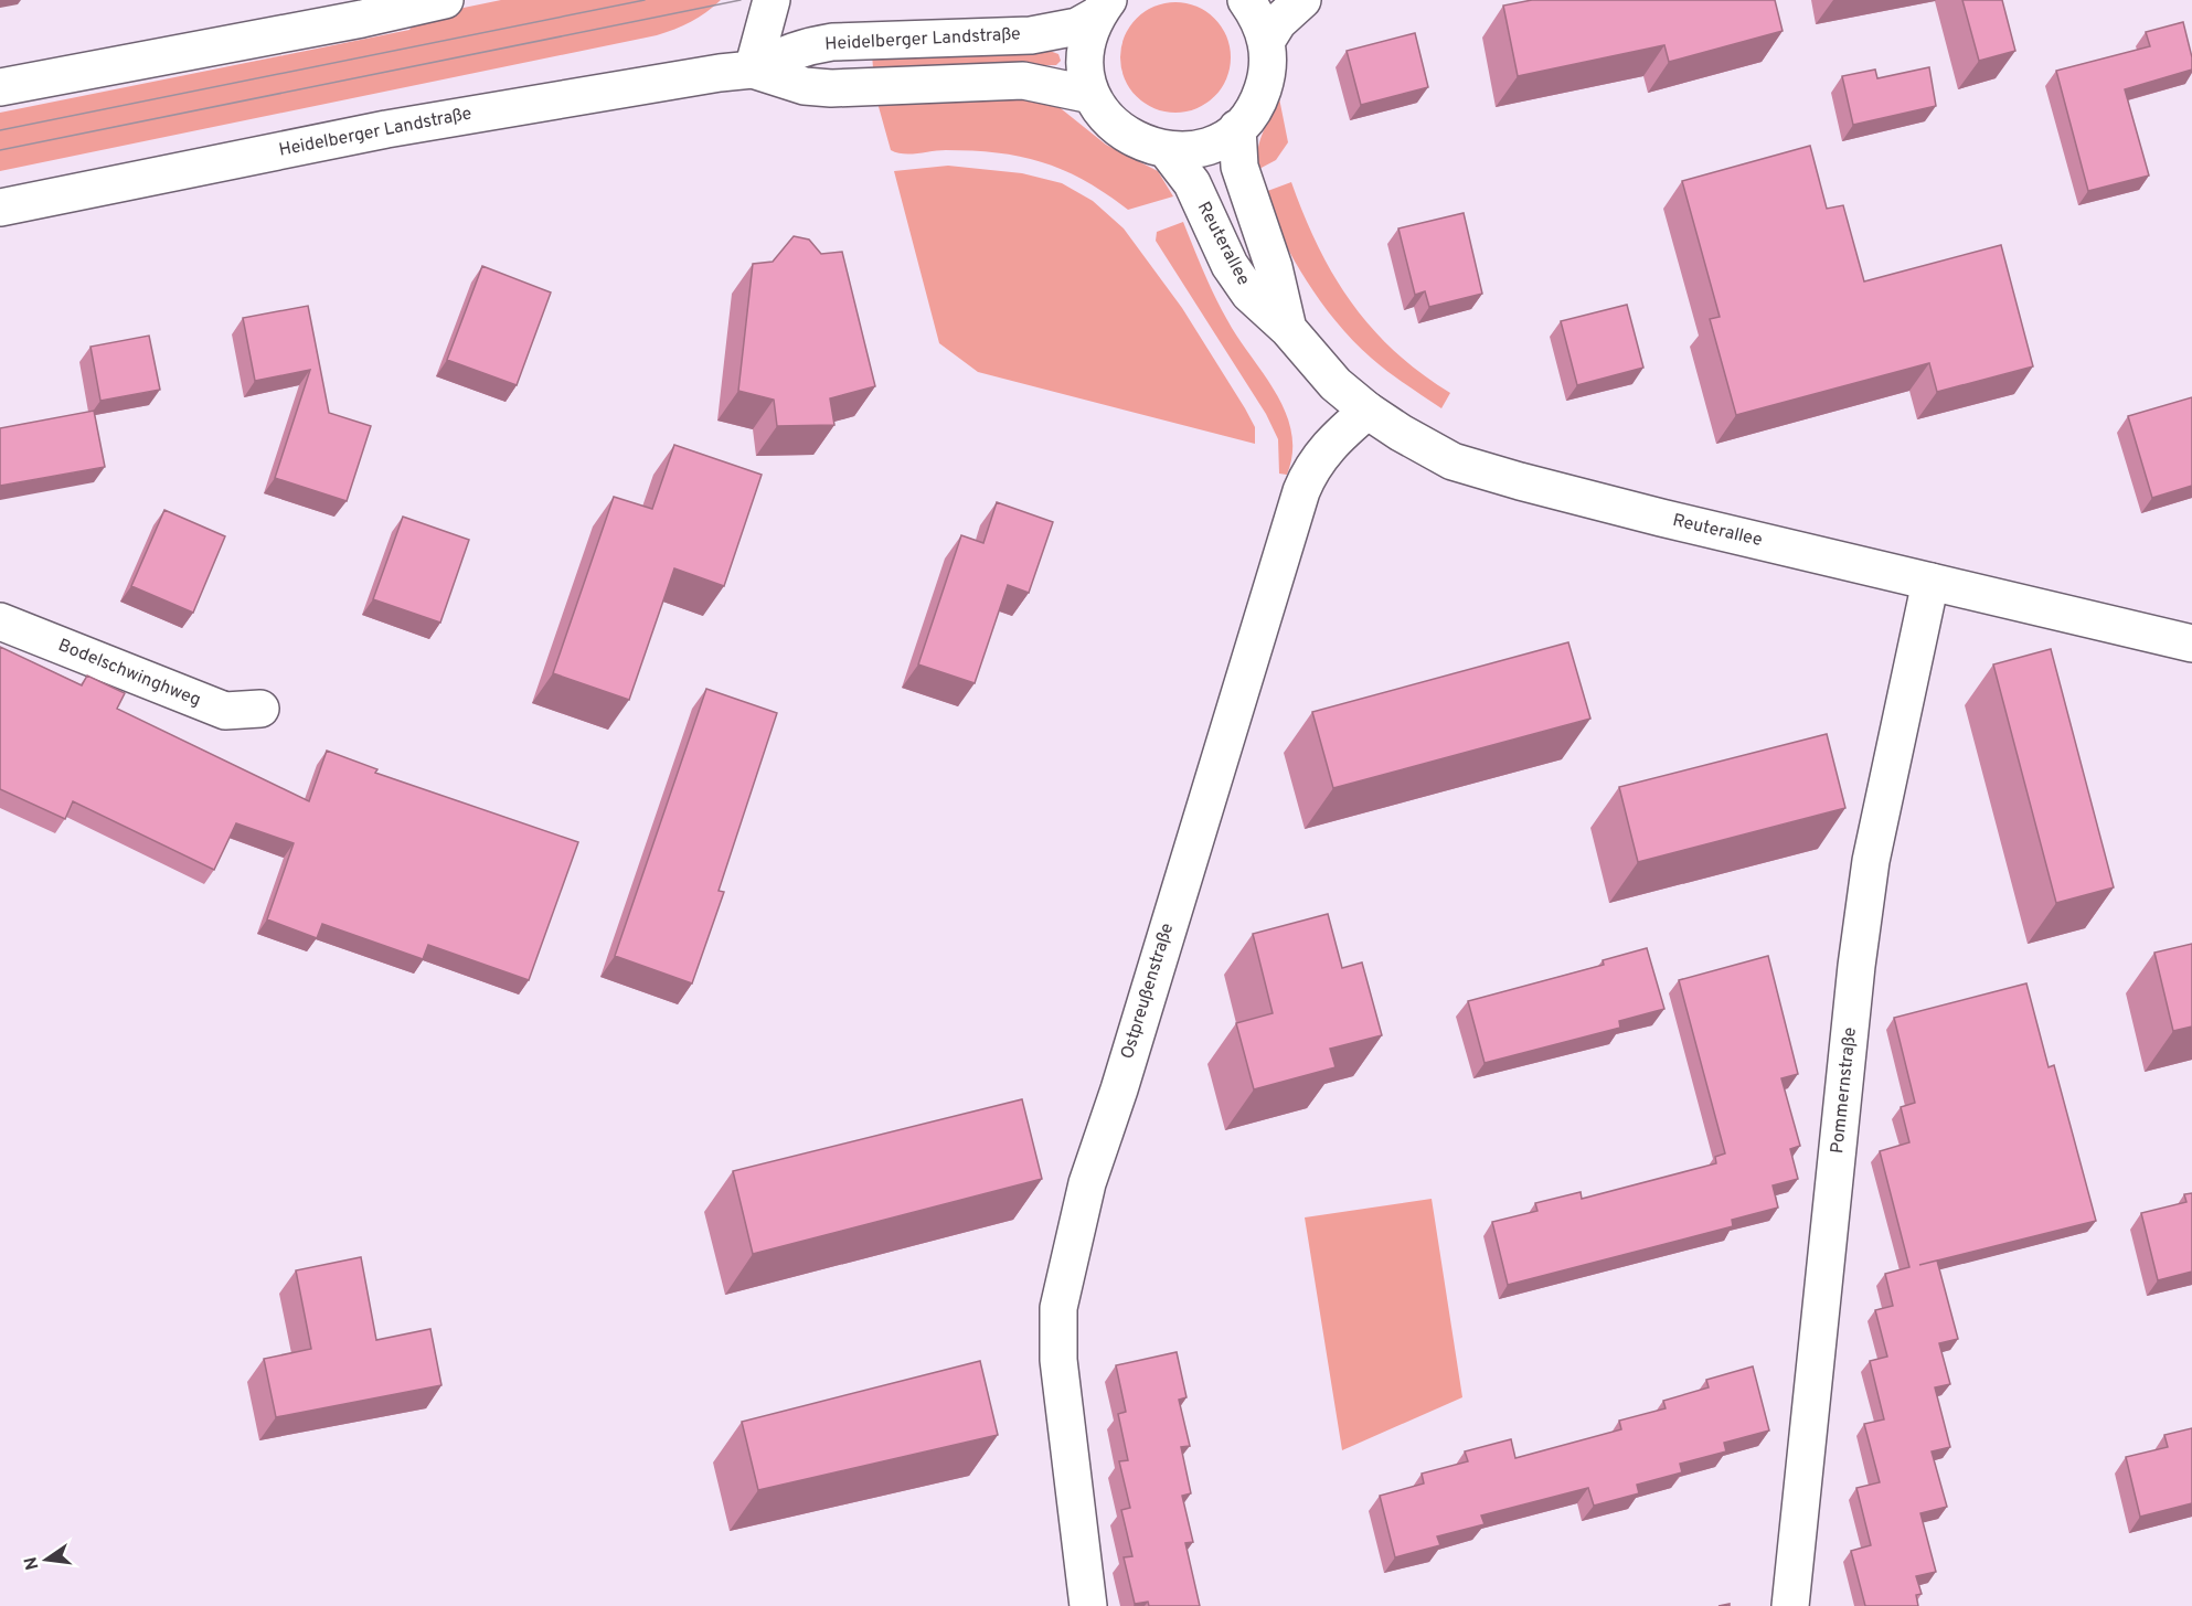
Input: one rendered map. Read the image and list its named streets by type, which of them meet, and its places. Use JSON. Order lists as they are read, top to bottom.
{
  "streets": {
    "street": [
      "Heidelberger Landstraße",
      "Reuterallee",
      "Bodelschwinghweg",
      "Ostpreußenstraße",
      "Pommernstraße"
    ]
  },
  "crossings": [
    ["Reuterallee", "Ostpreußenstraße"],
    ["Reuterallee", "Pommernstraße"]
  ],
  "north": "left"
}
